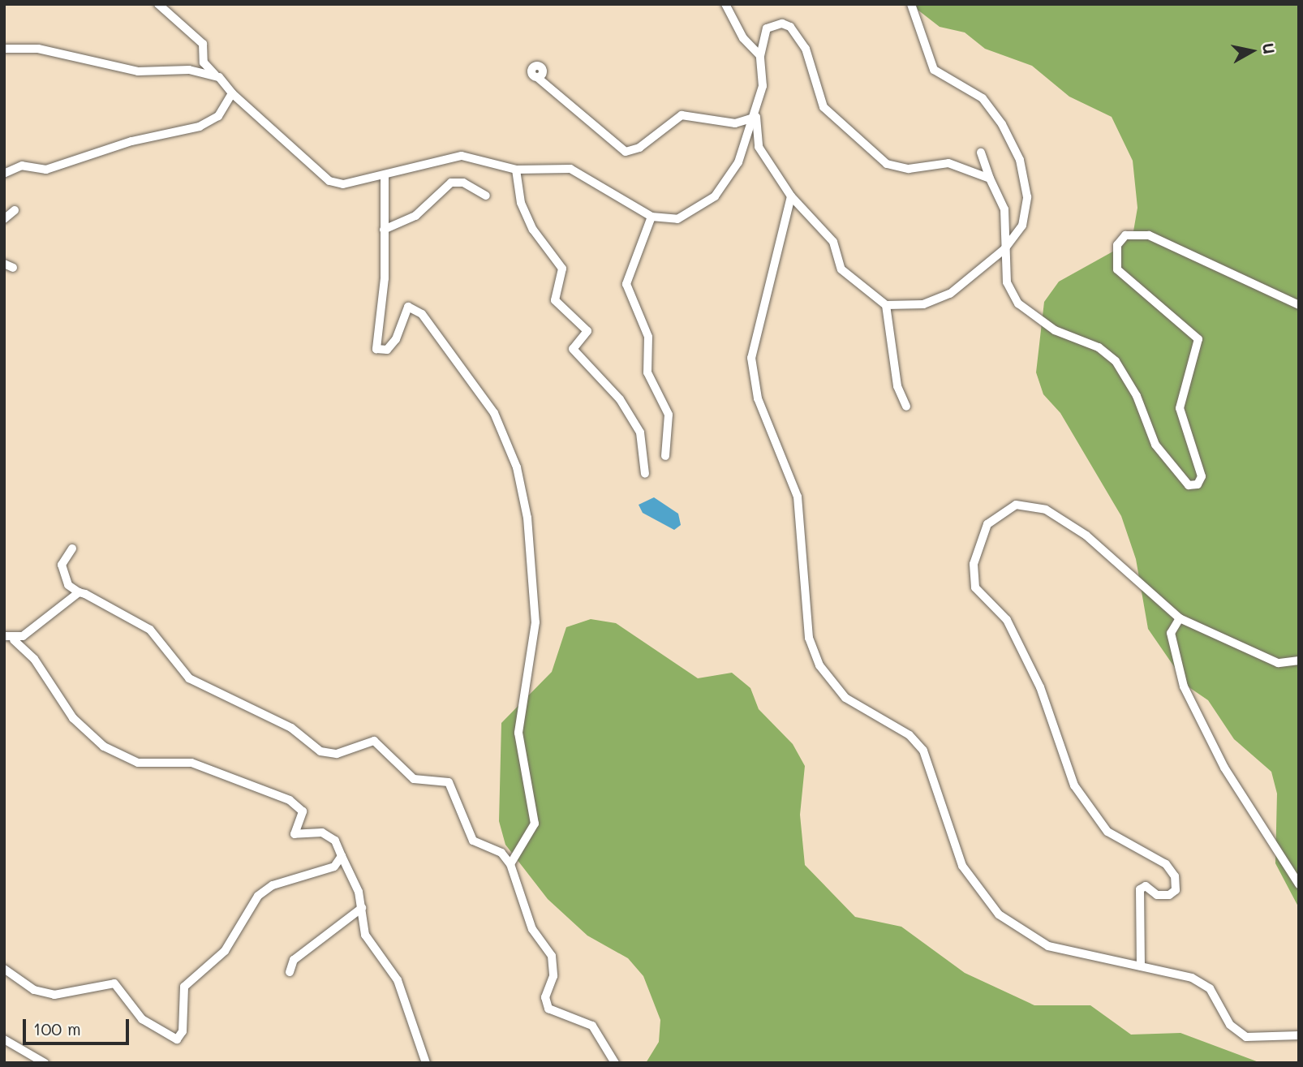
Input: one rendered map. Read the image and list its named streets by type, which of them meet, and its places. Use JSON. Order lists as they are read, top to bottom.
{
  "scale_bar": "100 m",
  "north": "right"
}
